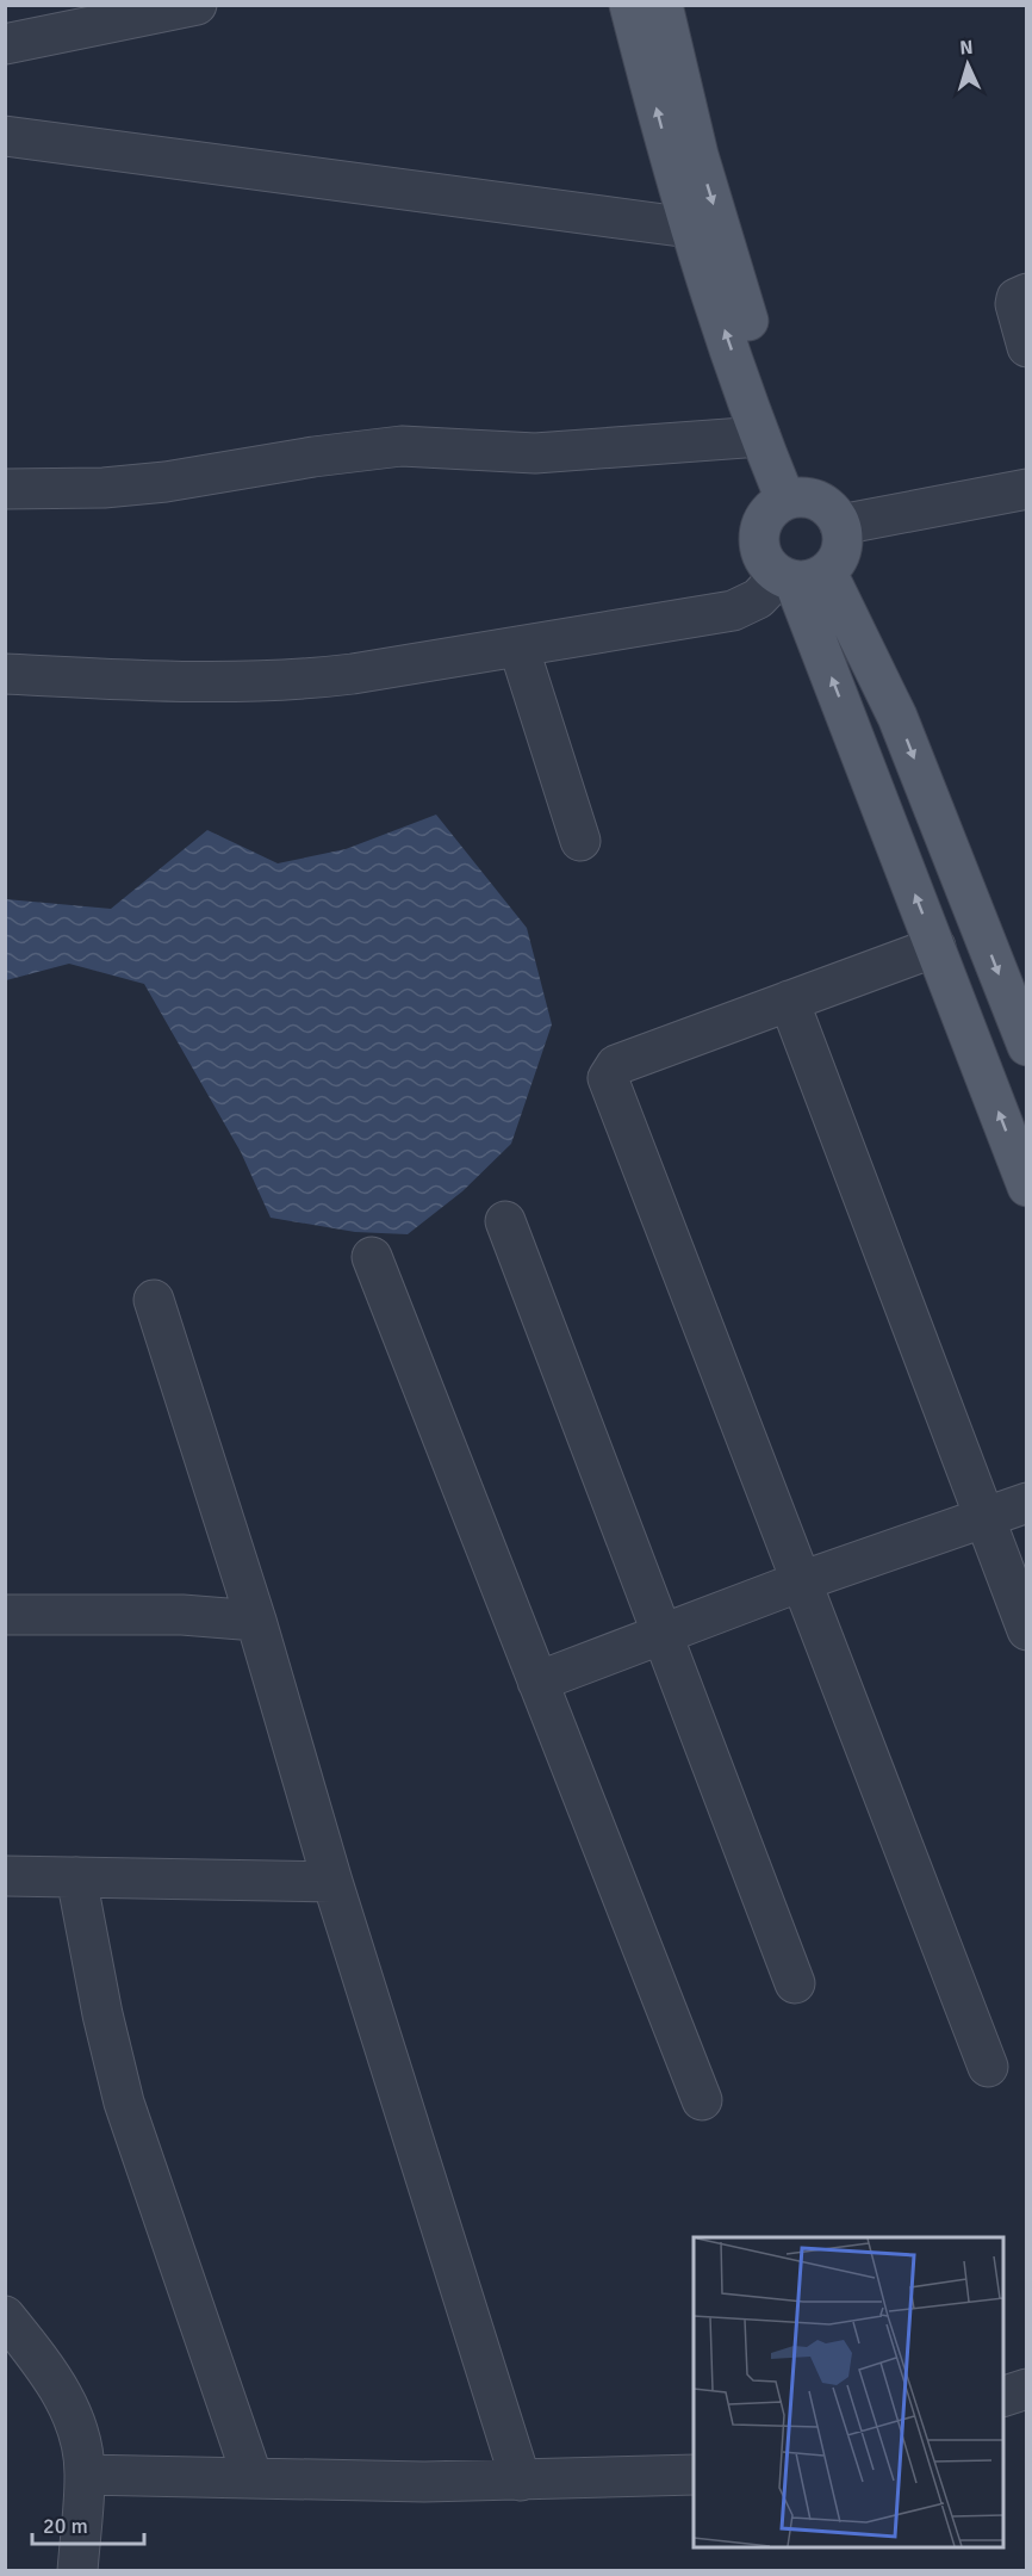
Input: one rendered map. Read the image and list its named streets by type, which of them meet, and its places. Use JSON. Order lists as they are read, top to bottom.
{
  "scale_bar": "20 m",
  "north": "top"
}
